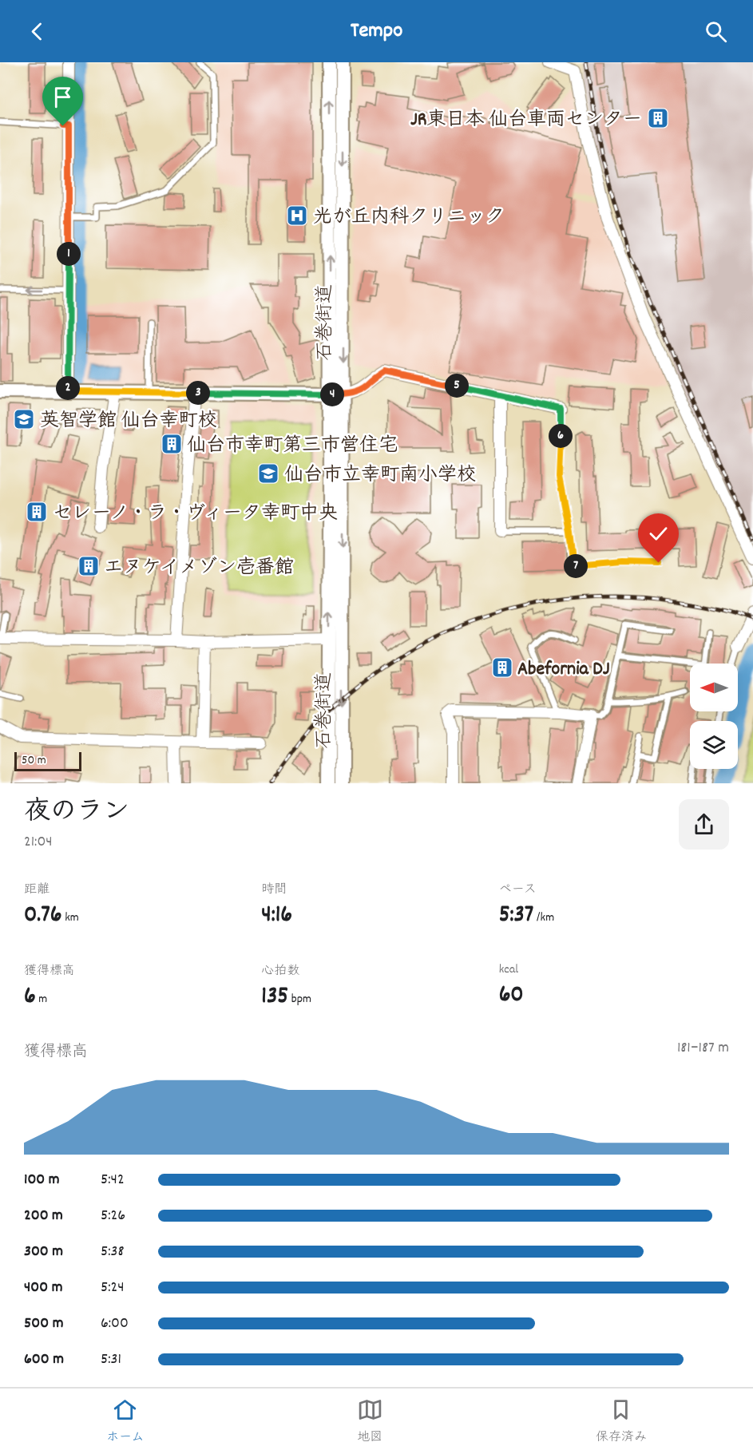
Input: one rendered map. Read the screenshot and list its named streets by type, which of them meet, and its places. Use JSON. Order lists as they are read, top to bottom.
{
  "streets": {
    "street": ["石巻街道"]
  },
  "places": {
    "building": [
      "JR東日本 仙台車両センター",
      "仙台市幸町第三市営住宅",
      "セレーノ・ラ・ヴィータ幸町中央",
      "エヌケイメゾン壱番館",
      "Abefornia DJ"
    ],
    "hospital": ["光が丘内科クリニック"],
    "school or university": ["英智学館 仙台幸町校", "仙台市立幸町南小学校"]
  },
  "scale_bar": "50 m",
  "north": "left",
  "page": {
    "header": "Tempo",
    "pins": [
      "1",
      "5",
      "2",
      "3",
      "4",
      "6",
      "7"
    ],
    "scale": "50 m",
    "heading": ["夜のラン", "21:04"],
    "stats": [
      ["距離", "0.76 km"],
      ["時間", "4:16"],
      ["ペース", "5:37 /km"],
      ["獲得標高", "6 m"],
      ["心拍数", "135 bpm"],
      ["kcal", "60"]
    ],
    "chart": ["獲得標高", "181–187 m"],
    "list": [
      {
        "name": "100 m",
        "note": "5:42"
      },
      {
        "name": "200 m",
        "note": "5:26"
      },
      {
        "name": "300 m",
        "note": "5:38"
      },
      {
        "name": "400 m",
        "note": "5:24"
      },
      {
        "name": "500 m",
        "note": "6:00"
      },
      {
        "name": "600 m",
        "note": "5:31"
      }
    ],
    "tabs": ["ホーム", "地図", "保存済み"]
  }
}
